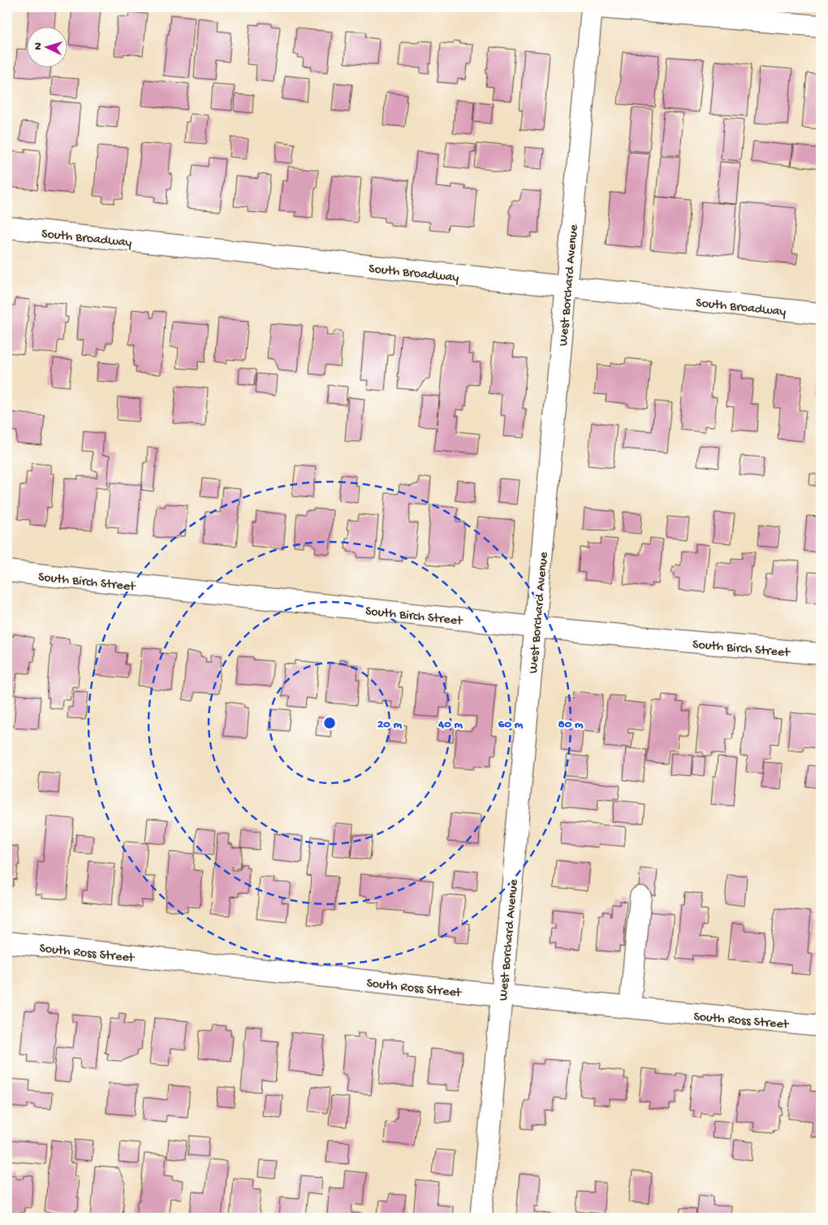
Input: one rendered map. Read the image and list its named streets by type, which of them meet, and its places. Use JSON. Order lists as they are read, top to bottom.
{
  "streets": {
    "street": [
      "South Broadway",
      "West Borchard Avenue",
      "South Birch Street",
      "South Ross Street"
    ]
  },
  "crossings": [
    ["South Broadway", "West Borchard Avenue"],
    ["West Borchard Avenue", "South Birch Street"],
    ["West Borchard Avenue", "South Ross Street"]
  ],
  "north": "left",
  "rings": [
    "20 m",
    "40 m",
    "60 m",
    "80 m"
  ]
}
